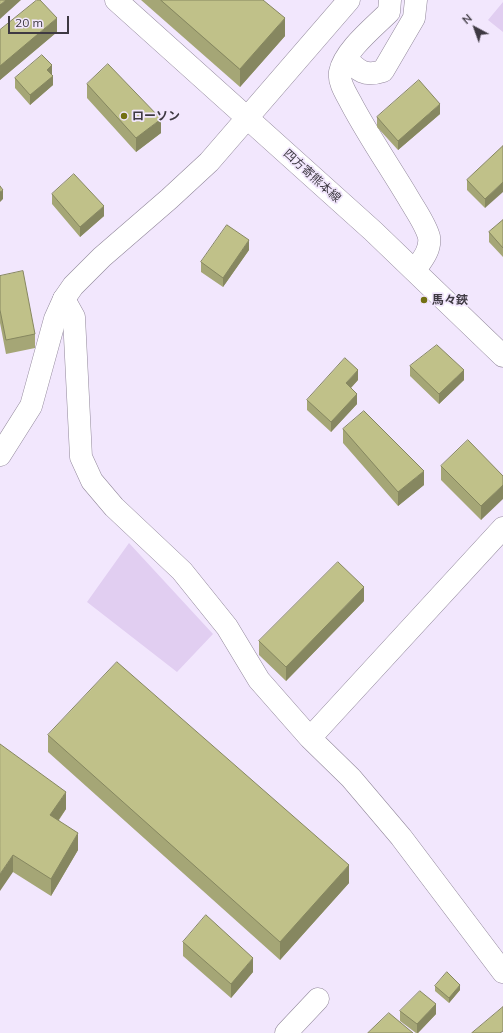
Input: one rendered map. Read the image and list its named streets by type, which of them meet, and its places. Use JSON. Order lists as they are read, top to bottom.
{
  "streets": {
    "street": ["四方寄熊本線"]
  },
  "places": ["ローソン", "馬々鋏"],
  "scale_bar": "20 m",
  "north": "top left"
}
